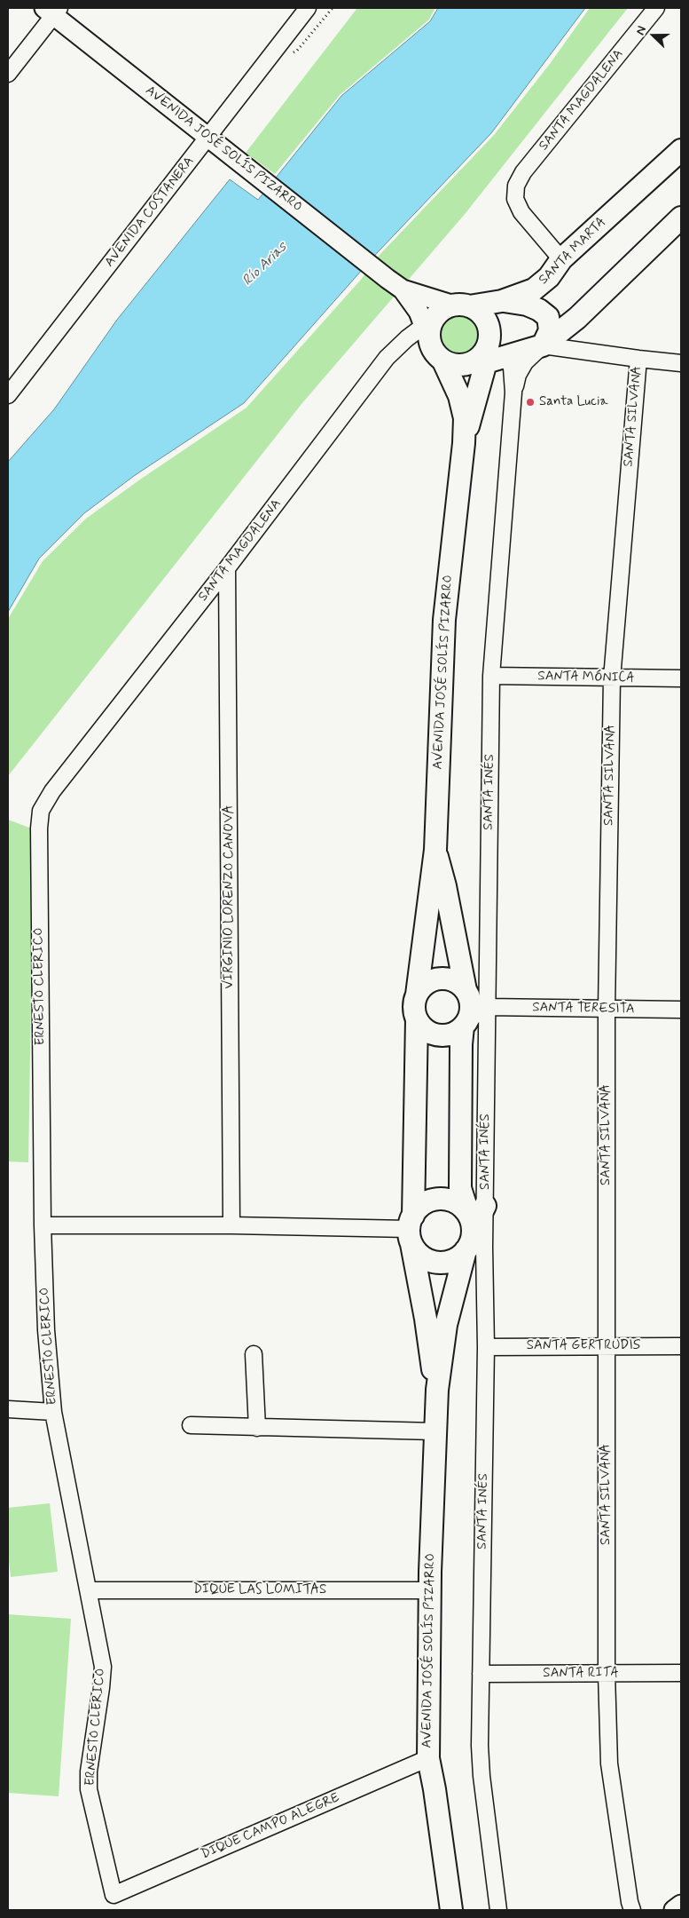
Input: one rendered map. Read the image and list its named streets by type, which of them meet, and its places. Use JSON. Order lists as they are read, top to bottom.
{
  "streets": {
    "main road": ["AVENIDA JOSÉ SOLÍS PIZARRO", "SANTA MARTA"],
    "street": [
      "SANTA MAGDALENA",
      "AVENIDA COSTANERA",
      "SANTA SILVANA",
      "SANTA MÓNICA",
      "SANTA INÉS",
      "VIRGINIO LORENZO CANOVA",
      "ERNESTO CLERICO",
      "SANTA TERESITA",
      "SANTA GERTRUDIS",
      "DIQUE LAS LOMITAS",
      "SANTA RITA",
      "DIQUE CAMPO ALEGRE"
    ]
  },
  "crossings": [
    ["SANTA MAGDALENA", "AVENIDA JOSÉ SOLÍS PIZARRO"],
    ["SANTA MAGDALENA", "SANTA MARTA"],
    ["SANTA MAGDALENA", "SANTA INÉS"],
    ["SANTA MAGDALENA", "VIRGINIO LORENZO CANOVA"],
    ["SANTA MAGDALENA", "ERNESTO CLERICO"],
    ["AVENIDA JOSÉ SOLÍS PIZARRO", "AVENIDA COSTANERA"],
    ["AVENIDA JOSÉ SOLÍS PIZARRO", "SANTA MARTA"],
    ["AVENIDA JOSÉ SOLÍS PIZARRO", "SANTA INÉS"],
    ["AVENIDA JOSÉ SOLÍS PIZARRO", "SANTA TERESITA"],
    ["AVENIDA JOSÉ SOLÍS PIZARRO", "DIQUE LAS LOMITAS"],
    ["AVENIDA JOSÉ SOLÍS PIZARRO", "DIQUE CAMPO ALEGRE"],
    ["SANTA MARTA", "SANTA INÉS"],
    ["SANTA SILVANA", "SANTA MÓNICA"],
    ["SANTA SILVANA", "SANTA TERESITA"],
    ["SANTA SILVANA", "SANTA GERTRUDIS"],
    ["SANTA SILVANA", "SANTA RITA"],
    ["SANTA MÓNICA", "SANTA INÉS"],
    ["SANTA INÉS", "SANTA TERESITA"],
    ["SANTA INÉS", "SANTA GERTRUDIS"],
    ["SANTA INÉS", "SANTA RITA"],
    ["ERNESTO CLERICO", "DIQUE LAS LOMITAS"],
    ["ERNESTO CLERICO", "DIQUE CAMPO ALEGRE"]
  ],
  "water": ["Río Arias"],
  "places": ["Santa Lucia"],
  "north": "left"
}
